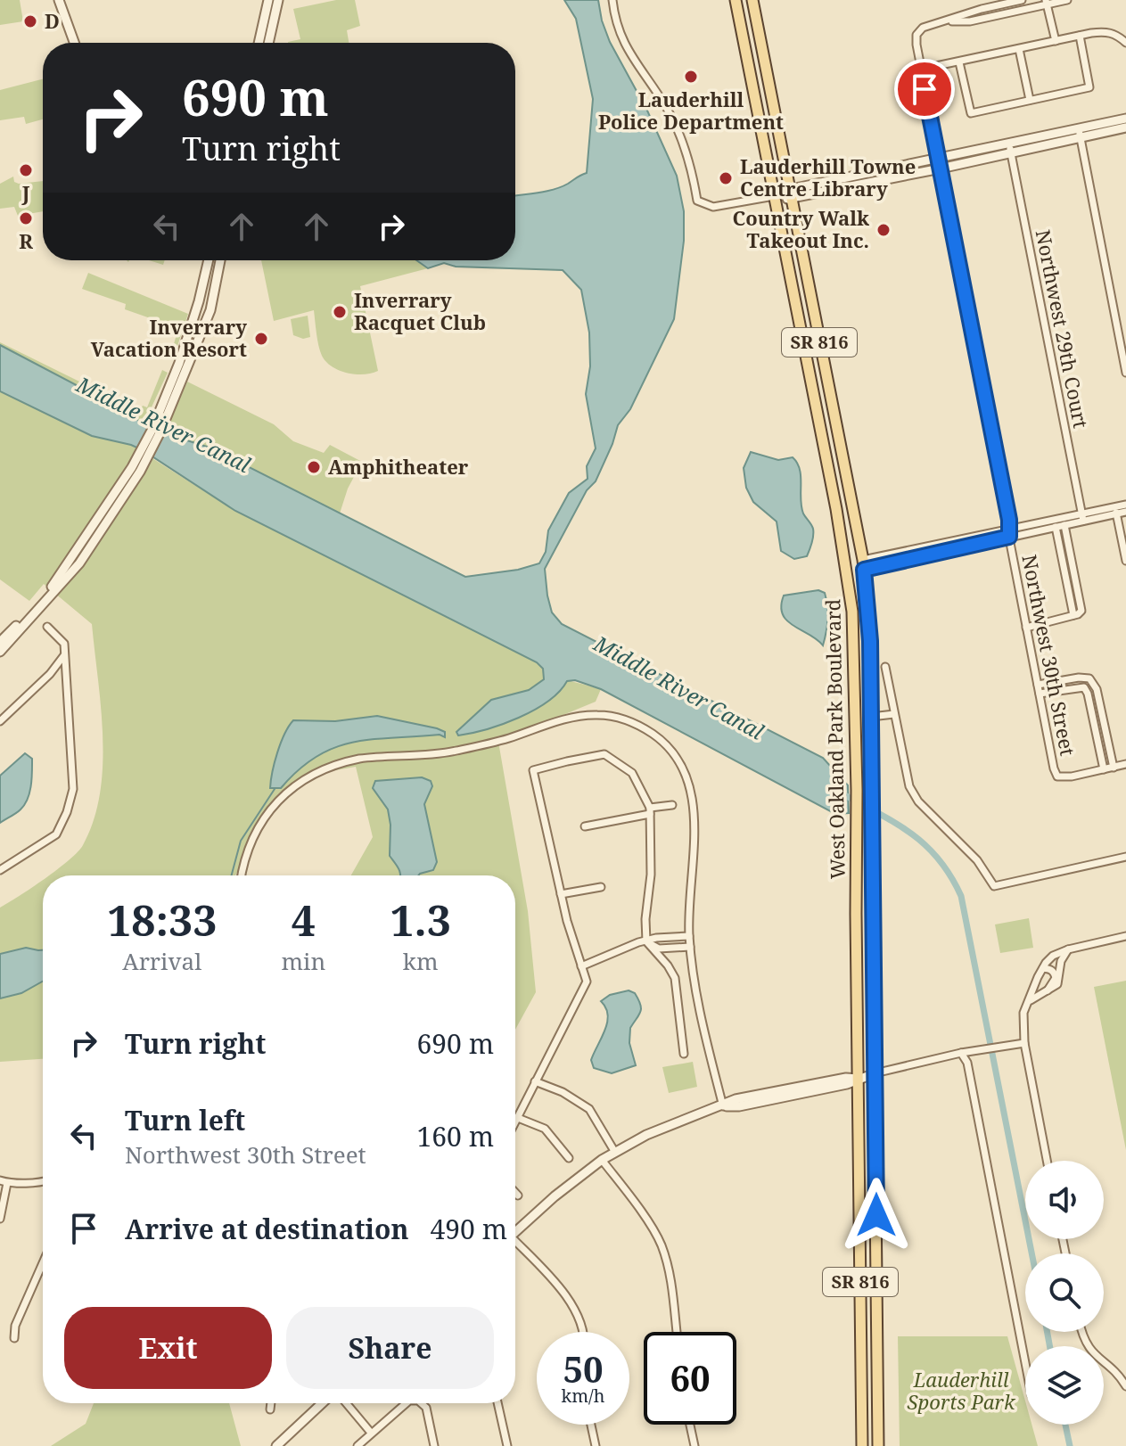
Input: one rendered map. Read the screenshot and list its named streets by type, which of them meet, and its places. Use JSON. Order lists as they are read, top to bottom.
{
  "streets": {
    "main road": ["SR 816", "West Oakland Park Boulevard"],
    "street": ["Northwest 29th Court", "Northwest 30th Street"]
  },
  "water": ["Middle River Canal"],
  "parks": ["Lauderhill Sports Park"],
  "places": [
    "D",
    "Lauderhill Police Department",
    "J",
    "Lauderhill Towne Centre Library",
    "R",
    "Country Walk Takeout Inc.",
    "Inverrary Racquet Club",
    "Inverrary Vacation Resort",
    "Amphitheater"
  ],
  "page": {
    "turn": ["690 m", "Turn right"],
    "eta": [
      "18:33",
      "Arrival",
      "4",
      "min",
      "1.3",
      "km"
    ],
    "list": [
      {
        "name": "Turn right",
        "value": "690 m"
      },
      {
        "name": "Turn left",
        "note": "Northwest 30th Street",
        "value": "160 m"
      },
      {
        "name": "Arrive at destination",
        "value": "490 m"
      }
    ],
    "buttons": ["Exit", "Share"],
    "speed": "50 km/h",
    "limit": "60"
  }
}
